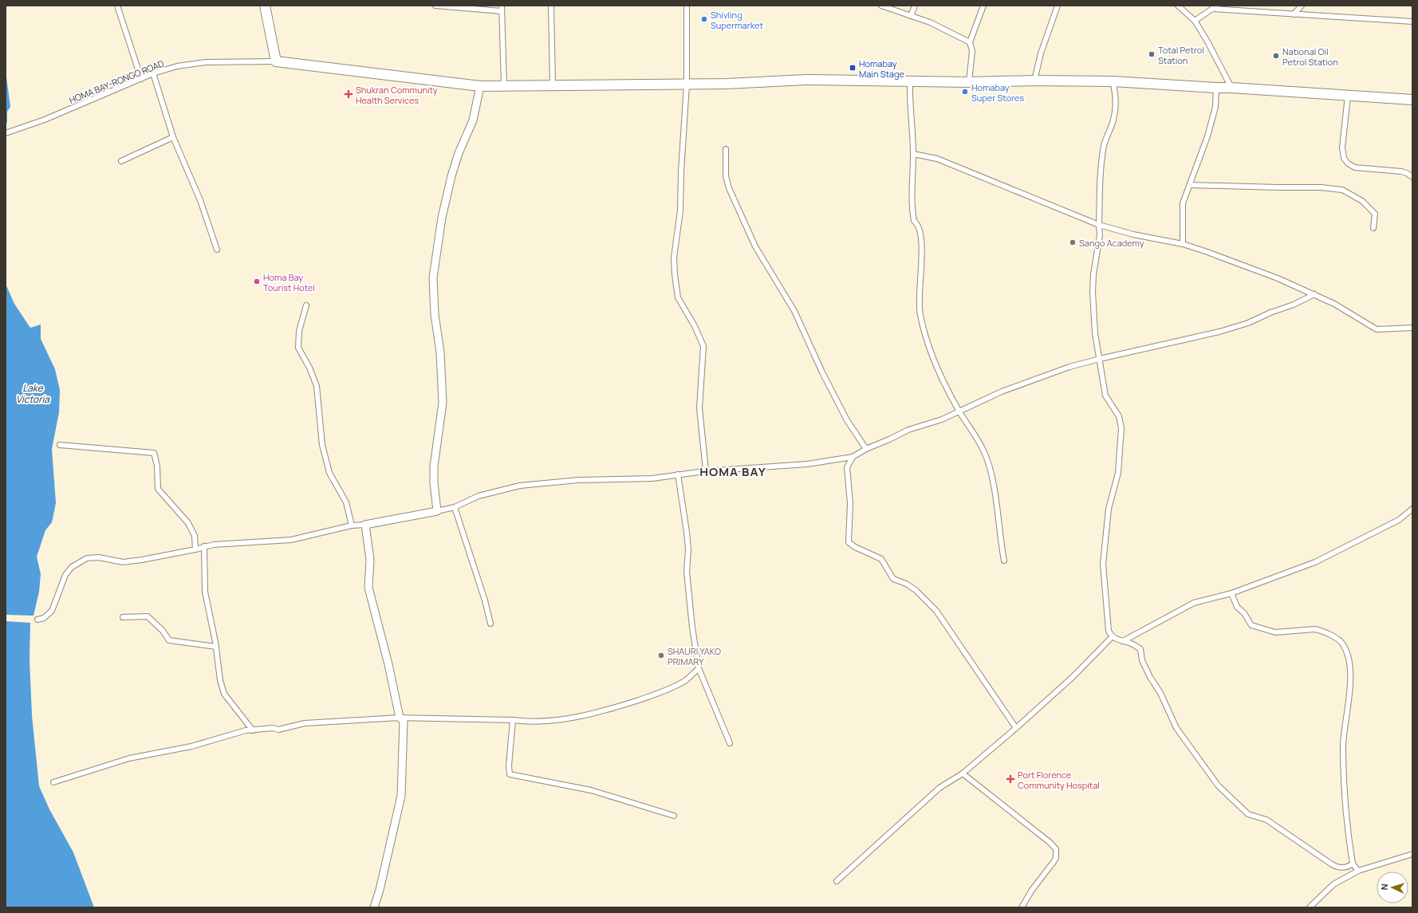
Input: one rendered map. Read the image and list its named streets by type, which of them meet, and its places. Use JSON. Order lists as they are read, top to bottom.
{
  "streets": {
    "street": ["HOMA BAY-RONGO ROAD"]
  },
  "districts": ["HOMA BAY"],
  "water": ["Lake Victoria"],
  "places": {
    "other": [
      "Shivling Supermarket",
      "Total Petrol Station",
      "National Oil Petrol Station",
      "Homabay Super Stores",
      "Sango Academy",
      "Homa Bay Tourist Hotel",
      "SHAURI YAKO PRIMARY"
    ],
    "transit": ["Homabay Main Stage"],
    "health": ["Shukran Community Health Services", "Port Florence Community Hospital"]
  },
  "north": "left"
}
